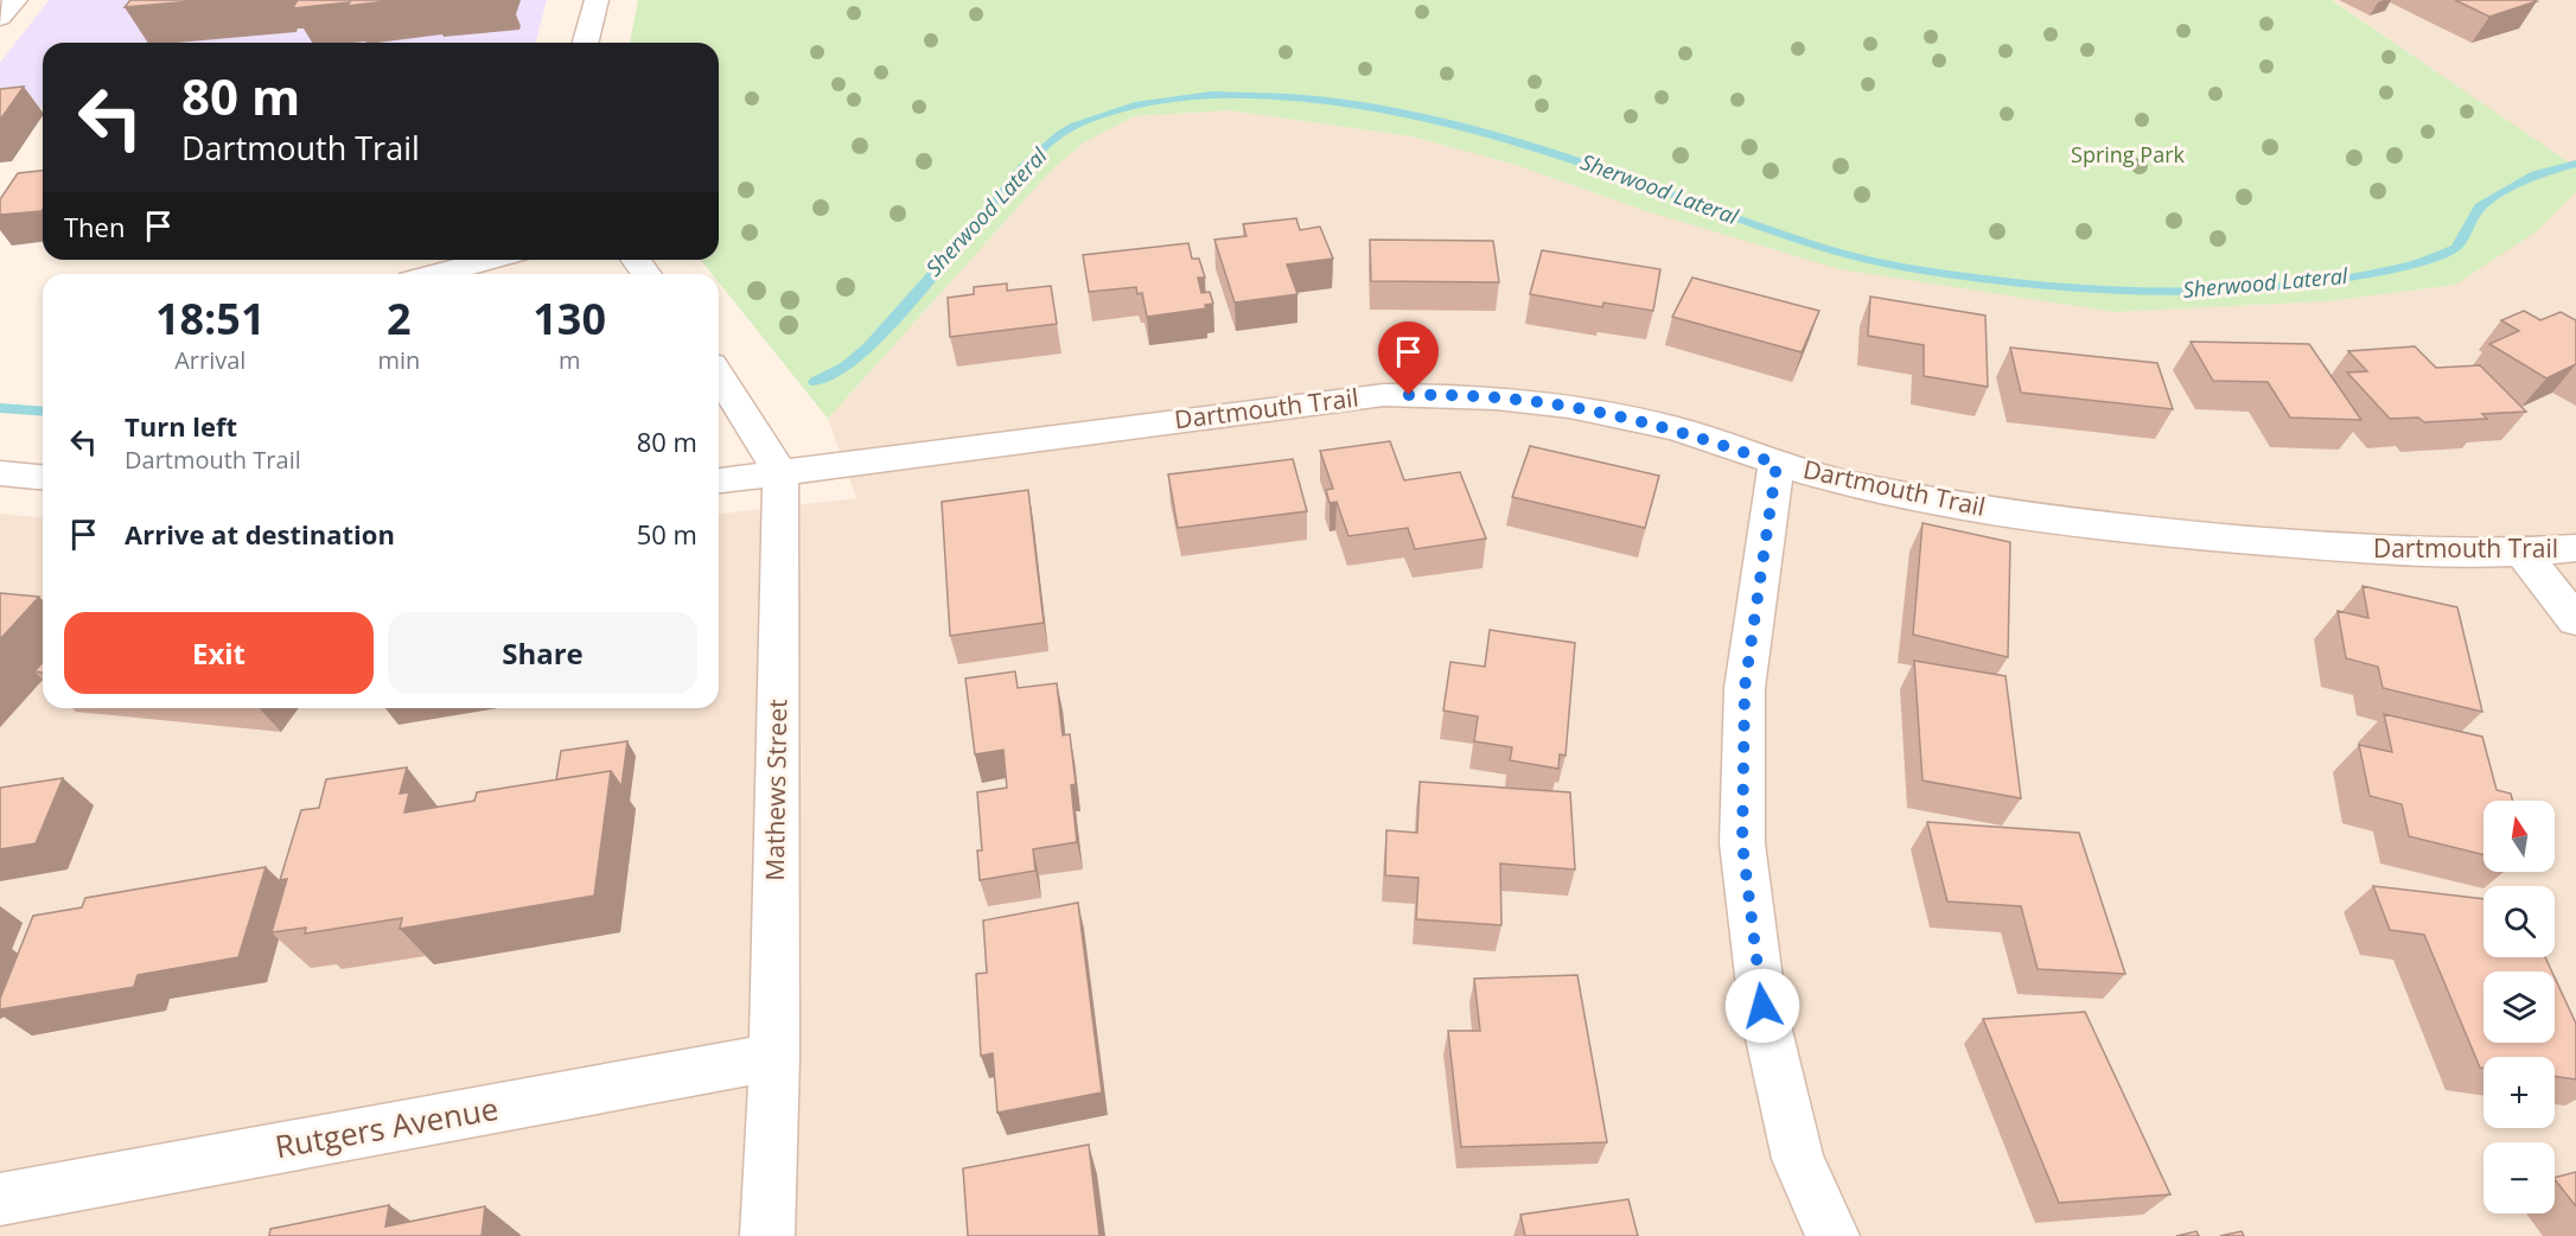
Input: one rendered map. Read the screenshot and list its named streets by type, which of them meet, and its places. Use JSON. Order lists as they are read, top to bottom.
{
  "streets": {
    "street": ["Dartmouth Trail", "Mathews Street", "Rutgers Avenue"]
  },
  "crossings": [
    ["Dartmouth Trail", "Mathews Street"],
    ["Mathews Street", "Rutgers Avenue"]
  ],
  "water": ["Sherwood Lateral"],
  "parks": ["Spring Park"],
  "north": "top",
  "page": {
    "turn": ["80 m", "Dartmouth Trail"],
    "then": "Then",
    "eta": [
      "18:51",
      "Arrival",
      "2",
      "min",
      "130",
      "m"
    ],
    "list": [
      {
        "name": "Turn left",
        "note": "Dartmouth Trail",
        "value": "80 m"
      },
      {
        "name": "Arrive at destination",
        "value": "50 m"
      }
    ],
    "buttons": ["Exit", "Share"],
    "map_buttons": ["+", "−"]
  }
}
